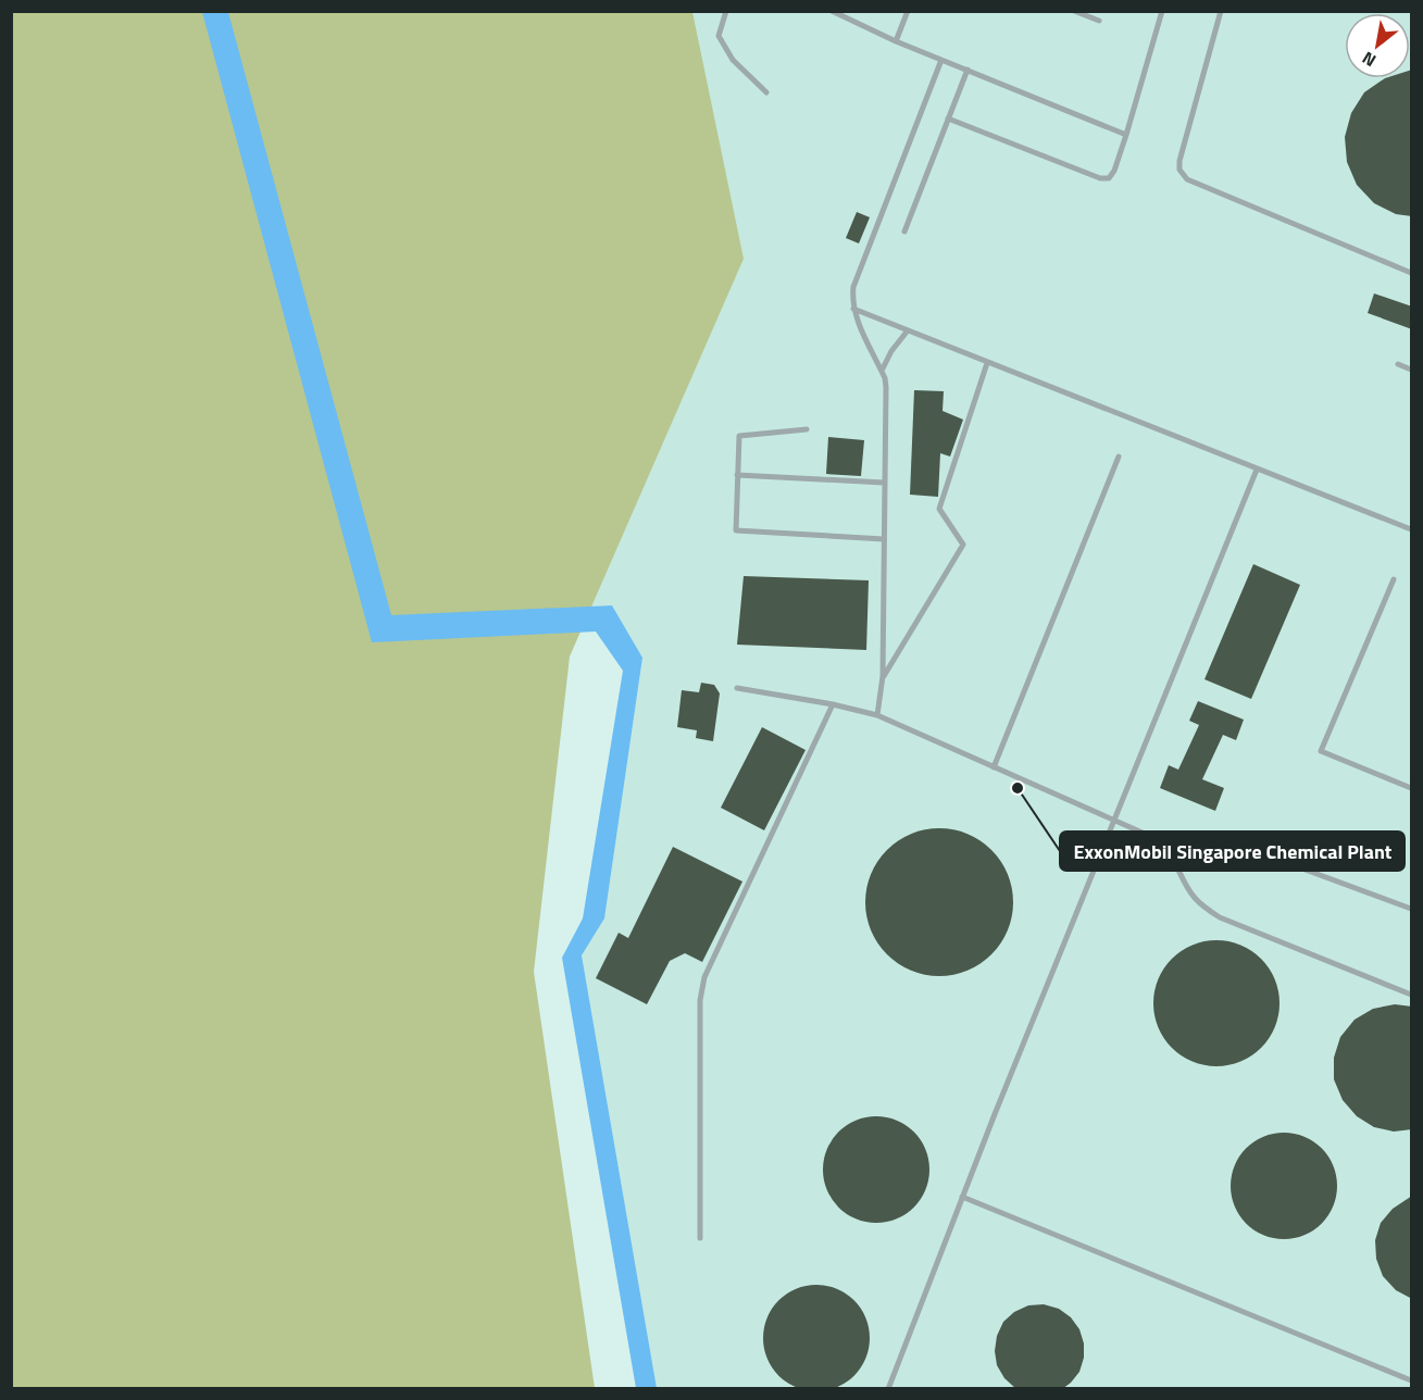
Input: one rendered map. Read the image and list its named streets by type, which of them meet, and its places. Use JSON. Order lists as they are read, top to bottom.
{
  "places": ["ExxonMobil Singapore Chemical Plant"],
  "north": "bottom left"
}
